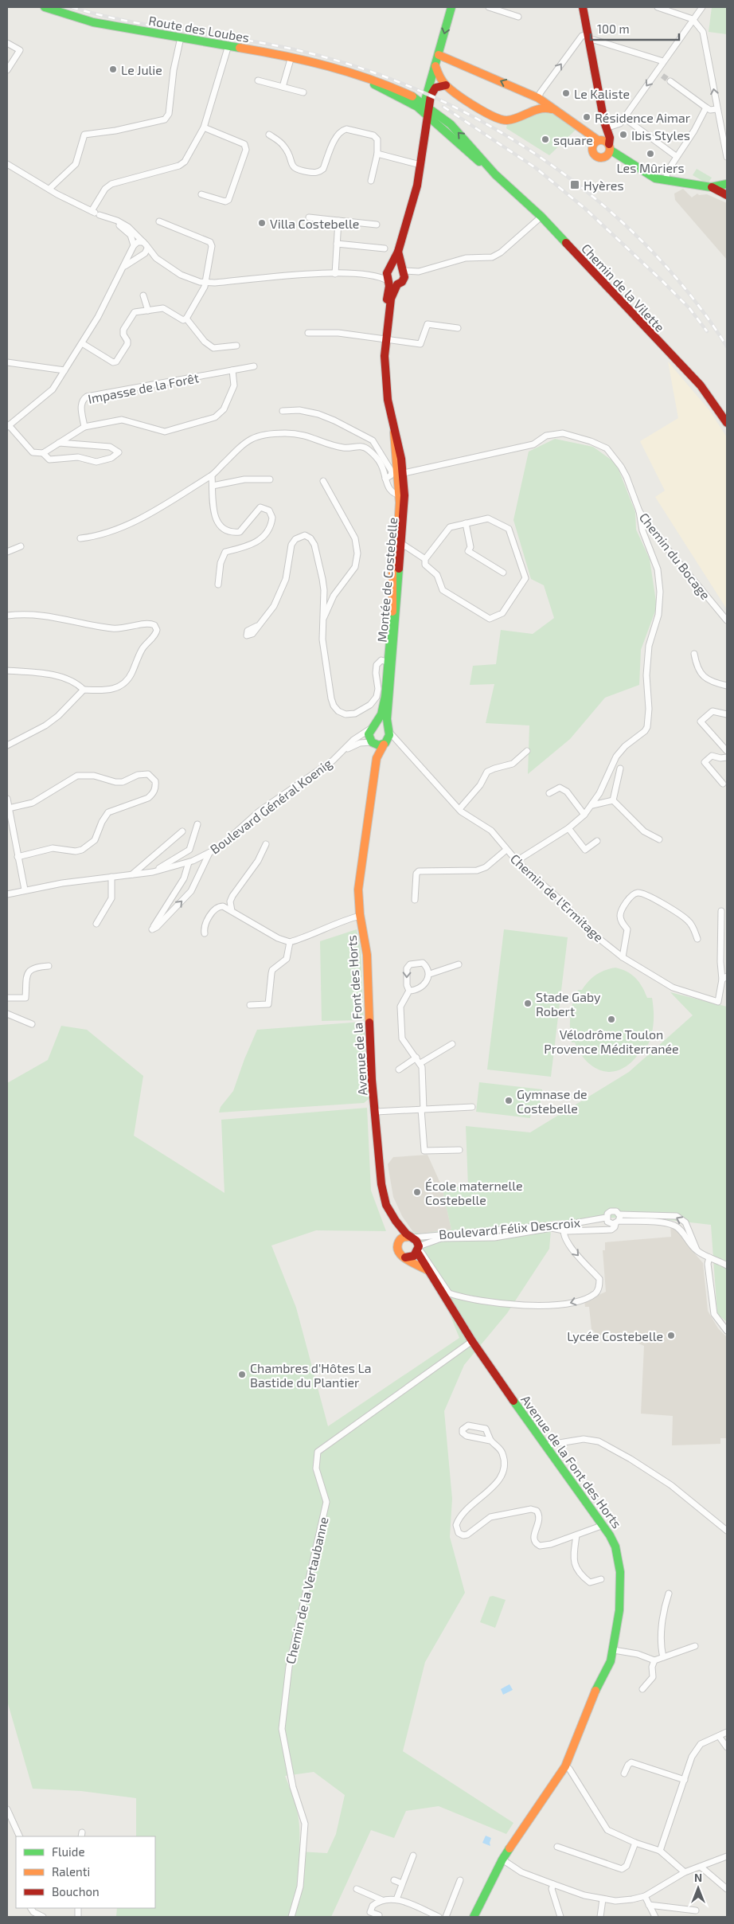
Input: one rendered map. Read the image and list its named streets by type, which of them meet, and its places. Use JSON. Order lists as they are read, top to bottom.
{
  "streets": {
    "main road": [
      "Route des Loubes",
      "Chemin de la Vilette",
      "Montée de Costebelle",
      "Avenue de la Font des Horts"
    ],
    "street": [
      "Impasse de la Forêt",
      "Chemin du Bocage",
      "Boulevard Général Koenig",
      "Chemin de l'Ermitage",
      "Boulevard Félix Descroix",
      "Chemin de la Vertaubanne"
    ]
  },
  "crossings": [
    ["Route des Loubes", "Chemin de la Vilette"],
    ["Route des Loubes", "Montée de Costebelle"],
    ["Chemin de la Vilette", "Montée de Costebelle"],
    ["Chemin du Bocage", "Montée de Costebelle"],
    ["Montée de Costebelle", "Boulevard Général Koenig"],
    ["Montée de Costebelle", "Chemin de l'Ermitage"],
    ["Montée de Costebelle", "Avenue de la Font des Horts"],
    ["Boulevard Général Koenig", "Chemin de l'Ermitage"],
    ["Boulevard Général Koenig", "Avenue de la Font des Horts"],
    ["Chemin de l'Ermitage", "Avenue de la Font des Horts"],
    ["Avenue de la Font des Horts", "Boulevard Félix Descroix"],
    ["Avenue de la Font des Horts", "Chemin de la Vertaubanne"]
  ],
  "places": {
    "other": [
      "Le Julie",
      "Le Kaliste",
      "Résidence Aimar",
      "Ibis Styles",
      "square",
      "Les Mûriers",
      "Villa Costebelle",
      "Stade Gaby Robert",
      "Vélodrôme Toulon Provence Méditerranée",
      "Gymnase de Costebelle",
      "École maternelle Costebelle",
      "Lycée Costebelle",
      "Chambres d'Hôtes La Bastide du Plantier"
    ],
    "transit": ["Hyères"]
  },
  "legend": ["Fluide", "Ralenti", "Bouchon"],
  "scale_bar": "100 m",
  "north": "top"
}
